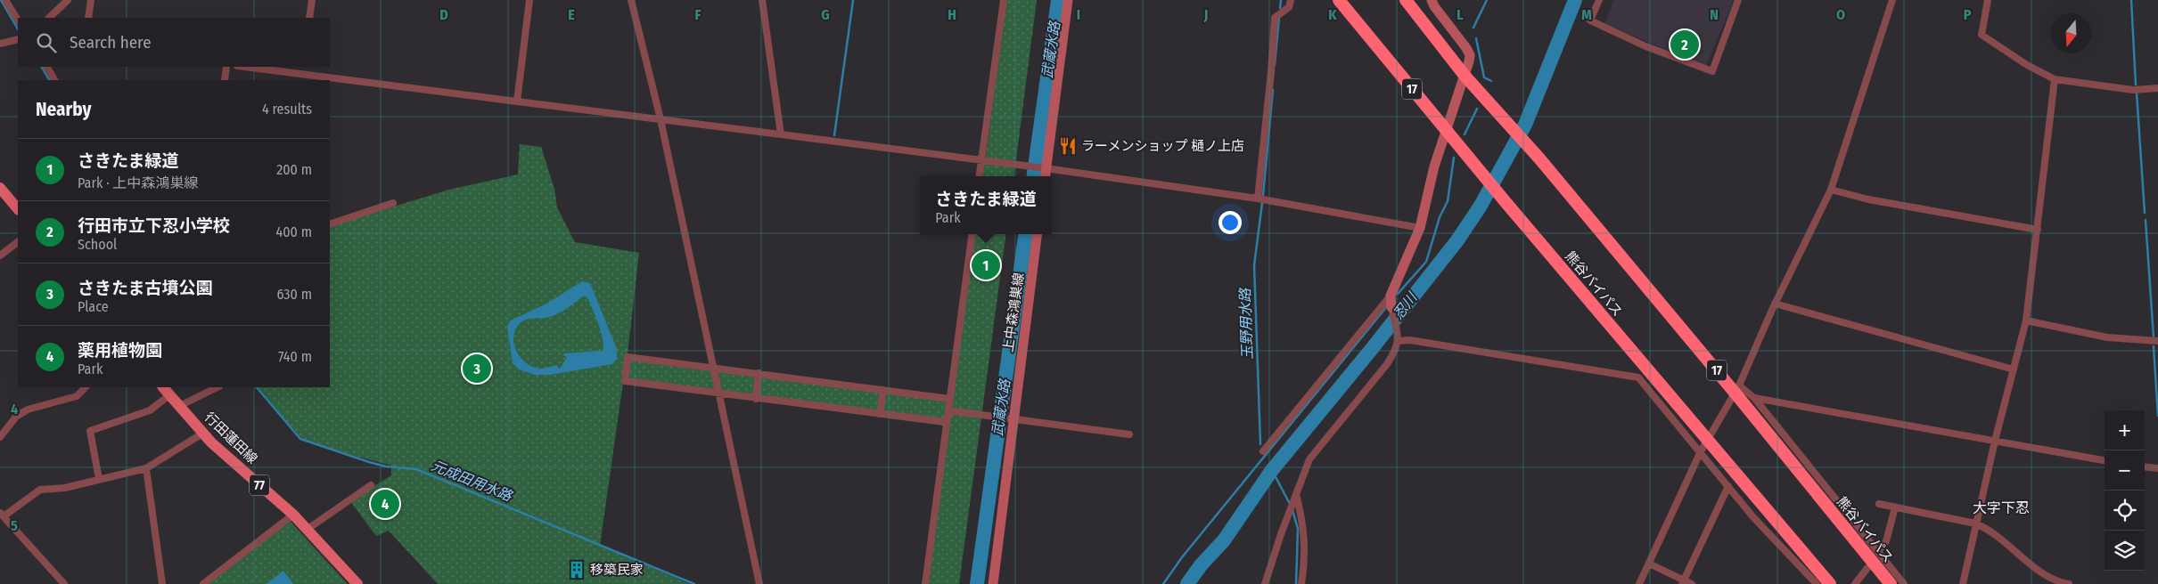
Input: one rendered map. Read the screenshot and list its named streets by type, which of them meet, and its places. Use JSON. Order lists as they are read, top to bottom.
{
  "streets": {
    "highway": ["17", "熊谷バイパス"],
    "main road": ["上中森鴻巣線", "行田蓮田線", "77"]
  },
  "districts": ["大字下忍"],
  "water": [
    "武蔵水路",
    "忍川",
    "玉野用水路",
    "元成田用水路"
  ],
  "places": {
    "restaurant": ["ラーメンショップ 樋ノ上店"],
    "building": ["移築民家"]
  },
  "north": "bottom",
  "page": {
    "search": "Search here",
    "pins": [
      "2",
      "1",
      "3",
      "4"
    ],
    "heading": ["Nearby", "4 results"],
    "list": [
      {
        "mark": "1",
        "name": "さきたま緑道",
        "note": "Park · 上中森鴻巣線",
        "value": "200 m"
      },
      {
        "mark": "2",
        "name": "行田市立下忍小学校",
        "note": "School",
        "value": "400 m"
      },
      {
        "mark": "3",
        "name": "さきたま古墳公園",
        "note": "Place",
        "value": "630 m"
      },
      {
        "mark": "4",
        "name": "薬用植物園",
        "note": "Park",
        "value": "740 m"
      }
    ],
    "popup": ["さきたま緑道", "Park"],
    "map_buttons": ["+", "−"]
  },
  "grid": {
    "columns": [
      "D",
      "E",
      "F",
      "G",
      "H",
      "I",
      "J",
      "K",
      "L",
      "M",
      "N",
      "O",
      "P"
    ],
    "rows": ["4", "5"]
  }
}
